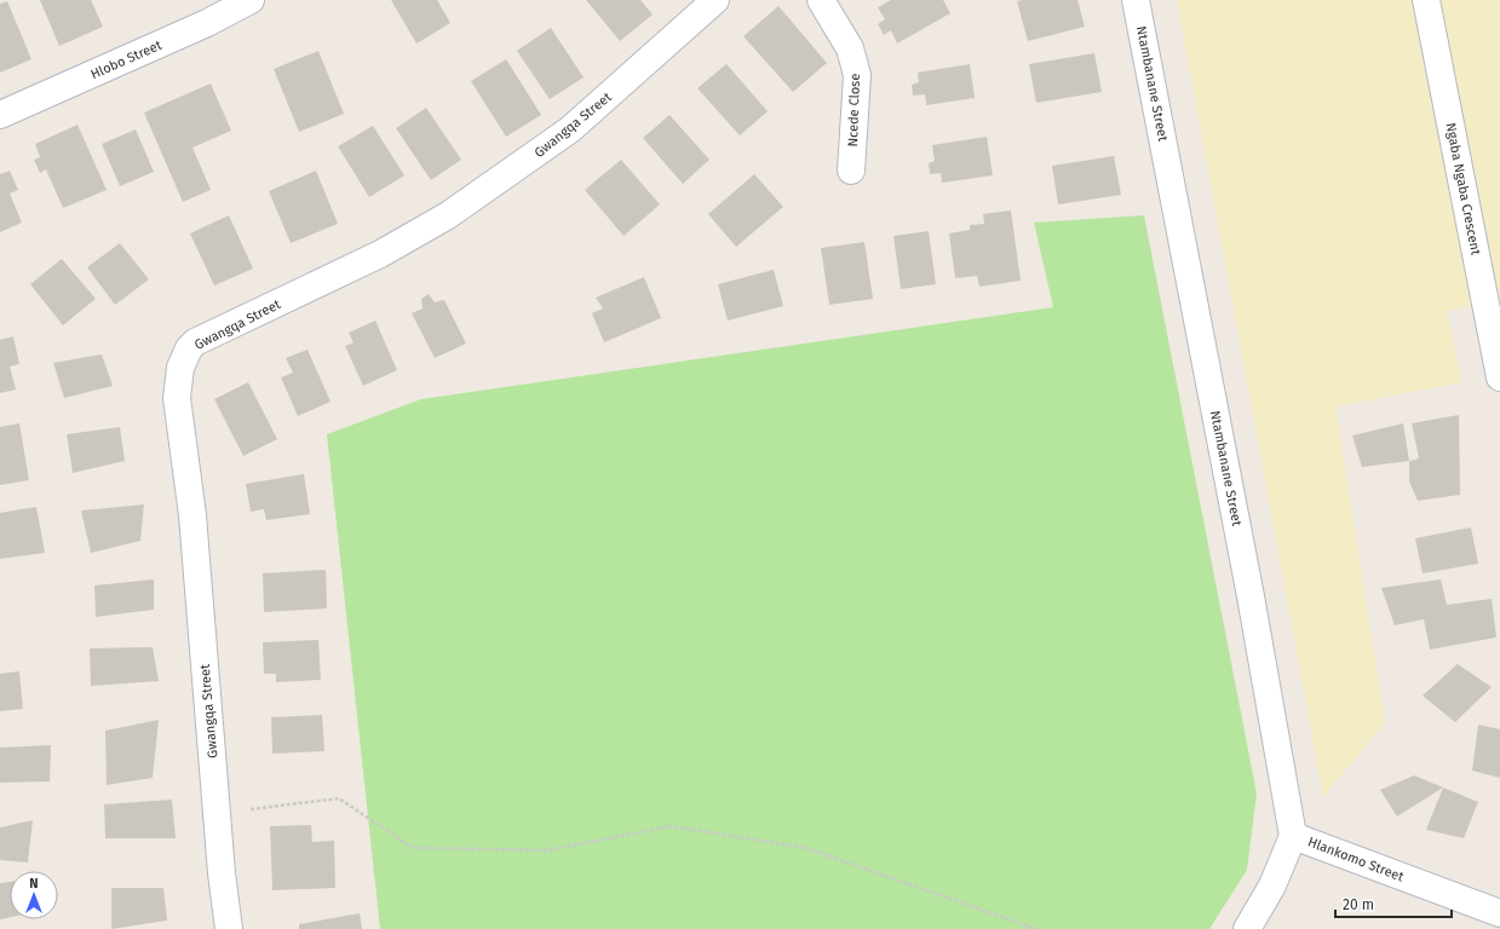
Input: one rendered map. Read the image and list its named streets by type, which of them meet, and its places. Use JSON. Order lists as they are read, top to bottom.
{
  "streets": {
    "street": [
      "Hlobo Street",
      "Ntambanane Street",
      "Ncede Close",
      "Gwangqa Street",
      "Ngaba Ngaba Crescent",
      "Hlankomo Street"
    ]
  },
  "crossings": [
    ["Ntambanane Street", "Hlankomo Street"]
  ],
  "scale_bar": "20 m",
  "north": "top"
}
